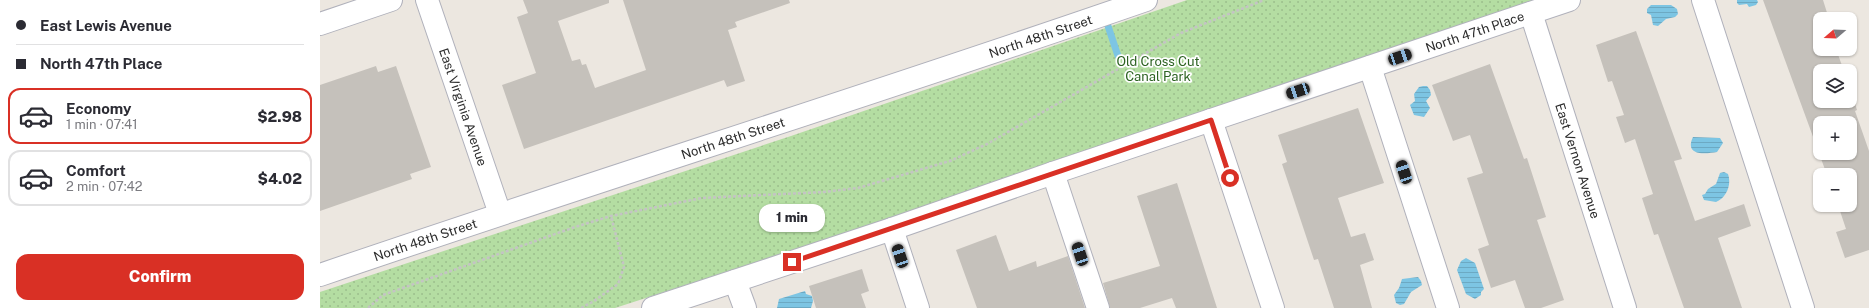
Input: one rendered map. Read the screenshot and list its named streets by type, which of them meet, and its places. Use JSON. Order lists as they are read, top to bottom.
{
  "streets": {
    "street": [
      "North 47th Place",
      "North 48th Street",
      "East Virginia Avenue",
      "East Vernon Avenue"
    ]
  },
  "crossings": [
    ["North 47th Place", "East Vernon Avenue"],
    ["North 48th Street", "East Virginia Avenue"]
  ],
  "parks": ["Old Cross Cut Canal Park"],
  "north": "left",
  "page": {
    "banner": ["East Lewis Avenue", "North 47th Place"],
    "map_buttons": ["+", "−"],
    "list": [
      {
        "name": "Economy",
        "note": "1 min · 07:41",
        "value": "$2.98"
      },
      {
        "name": "Comfort",
        "note": "2 min · 07:42",
        "value": "$4.02"
      }
    ],
    "bubble": "1 min",
    "buttons": "Confirm"
  }
}
